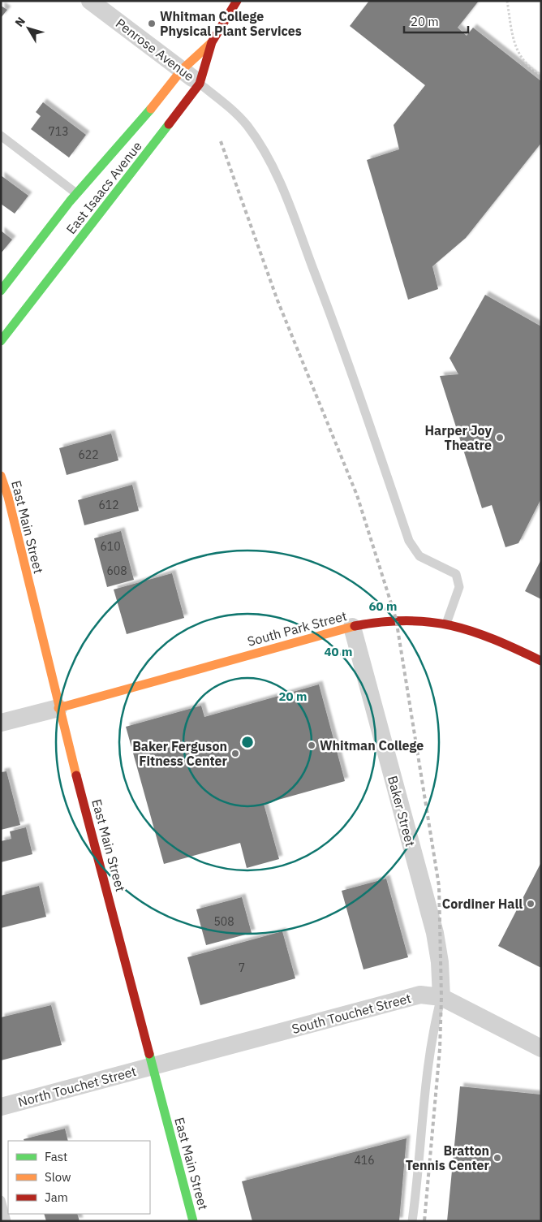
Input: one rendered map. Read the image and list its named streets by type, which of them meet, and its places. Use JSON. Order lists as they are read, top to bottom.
{
  "streets": {
    "main road": ["East Isaacs Avenue", "East Main Street", "South Park Street"],
    "street": [
      "Penrose Avenue",
      "Baker Street",
      "South Touchet Street",
      "North Touchet Street"
    ]
  },
  "crossings": [
    ["Penrose Avenue", "East Isaacs Avenue"],
    ["East Main Street", "South Park Street"],
    ["East Main Street", "South Touchet Street"],
    ["East Main Street", "North Touchet Street"],
    ["South Park Street", "Baker Street"],
    ["Baker Street", "South Touchet Street"],
    ["South Touchet Street", "North Touchet Street"]
  ],
  "places": [
    "Whitman College Physical Plant Services",
    "Harper Joy Theatre",
    "Whitman College",
    "Baker Ferguson Fitness Center",
    "Cordiner Hall",
    "Bratton Tennis Center"
  ],
  "house_numbers": [
    "713",
    "622",
    "612",
    "610",
    "608",
    "508",
    "7",
    "416"
  ],
  "legend": ["Fast", "Slow", "Jam"],
  "scale_bar": "20 m",
  "north": "top left",
  "rings": ["60 m", "40 m", "20 m"]
}
